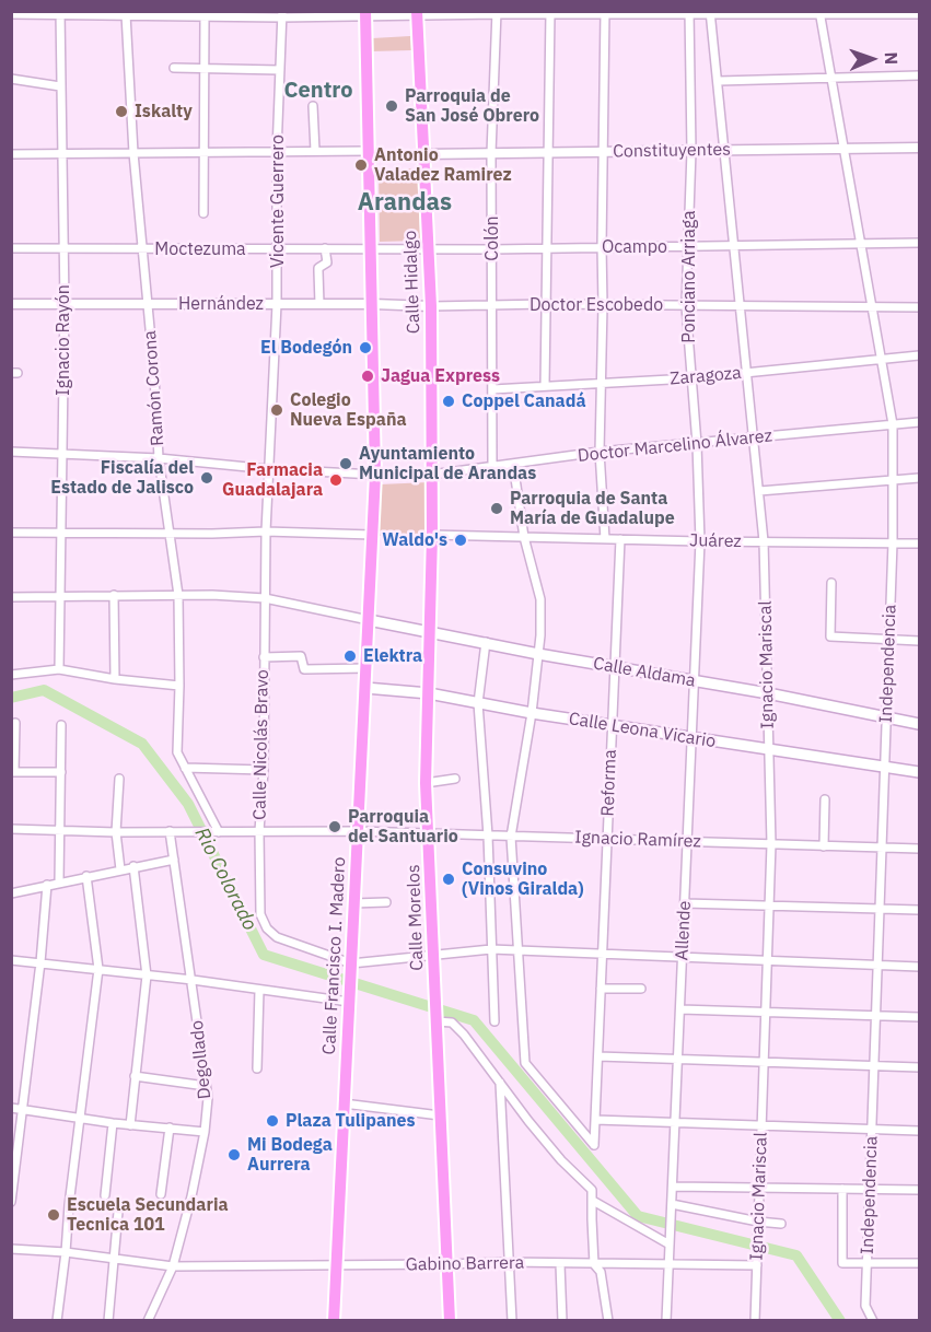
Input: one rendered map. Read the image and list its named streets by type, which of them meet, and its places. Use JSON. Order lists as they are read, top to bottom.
{
  "streets": {
    "main road": [
      "Calle Hidalgo",
      "Calle Aldama",
      "Calle Leona Vicario",
      "Calle Morelos",
      "Calle Francisco I. Madero"
    ],
    "street": [
      "Constituyentes",
      "Vicente Guerrero",
      "Colón",
      "Ocampo",
      "Moctezuma",
      "Ponciano Arriaga",
      "Hernández",
      "Doctor Escobedo",
      "Ignacio Rayón",
      "Zaragoza",
      "Ramón Corona",
      "Doctor Marcelino Álvarez",
      "Juárez",
      "Independencia",
      "Ignacio Mariscal",
      "Calle Nicolás Bravo",
      "Reforma",
      "Ignacio Ramírez",
      "Allende",
      "Degollado",
      "Gabino Barrera"
    ]
  },
  "crossings": [
    ["Constituyentes", "Colón"],
    ["Constituyentes", "Ponciano Arriaga"],
    ["Constituyentes", "Calle Hidalgo"],
    ["Constituyentes", "Independencia"],
    ["Constituyentes", "Ignacio Mariscal"],
    ["Vicente Guerrero", "Moctezuma"],
    ["Vicente Guerrero", "Hernández"],
    ["Vicente Guerrero", "Doctor Marcelino Álvarez"],
    ["Vicente Guerrero", "Calle Nicolás Bravo"],
    ["Colón", "Ocampo"],
    ["Colón", "Doctor Escobedo"],
    ["Colón", "Zaragoza"],
    ["Colón", "Doctor Marcelino Álvarez"],
    ["Ocampo", "Moctezuma"],
    ["Ocampo", "Ponciano Arriaga"],
    ["Ocampo", "Calle Hidalgo"],
    ["Ocampo", "Independencia"],
    ["Ocampo", "Ignacio Mariscal"],
    ["Moctezuma", "Calle Hidalgo"],
    ["Moctezuma", "Ignacio Rayón"],
    ["Moctezuma", "Ramón Corona"],
    ["Moctezuma", "Calle Francisco I. Madero"],
    ["Ponciano Arriaga", "Doctor Escobedo"],
    ["Ponciano Arriaga", "Zaragoza"],
    ["Ponciano Arriaga", "Doctor Marcelino Álvarez"],
    ["Ponciano Arriaga", "Juárez"],
    ["Ponciano Arriaga", "Allende"],
    ["Calle Hidalgo", "Hernández"],
    ["Calle Hidalgo", "Doctor Escobedo"],
    ["Calle Hidalgo", "Doctor Marcelino Álvarez"],
    ["Calle Hidalgo", "Calle Morelos"],
    ["Hernández", "Doctor Escobedo"],
    ["Hernández", "Ignacio Rayón"],
    ["Hernández", "Ramón Corona"],
    ["Hernández", "Calle Francisco I. Madero"],
    ["Doctor Escobedo", "Independencia"],
    ["Doctor Escobedo", "Ignacio Mariscal"],
    ["Ignacio Rayón", "Doctor Marcelino Álvarez"],
    ["Zaragoza", "Independencia"],
    ["Zaragoza", "Ignacio Mariscal"],
    ["Ramón Corona", "Doctor Marcelino Álvarez"],
    ["Ramón Corona", "Ignacio Ramírez"],
    ["Doctor Marcelino Álvarez", "Independencia"],
    ["Doctor Marcelino Álvarez", "Ignacio Mariscal"],
    ["Doctor Marcelino Álvarez", "Calle Nicolás Bravo"],
    ["Doctor Marcelino Álvarez", "Calle Morelos"],
    ["Doctor Marcelino Álvarez", "Calle Francisco I. Madero"],
    ["Juárez", "Independencia"],
    ["Juárez", "Ignacio Mariscal"],
    ["Juárez", "Reforma"],
    ["Juárez", "Calle Morelos"],
    ["Juárez", "Allende"],
    ["Independencia", "Calle Aldama"],
    ["Independencia", "Calle Leona Vicario"],
    ["Independencia", "Ignacio Ramírez"],
    ["Ignacio Mariscal", "Calle Aldama"],
    ["Ignacio Mariscal", "Calle Leona Vicario"],
    ["Ignacio Mariscal", "Ignacio Ramírez"],
    ["Ignacio Mariscal", "Gabino Barrera"],
    ["Calle Aldama", "Reforma"],
    ["Calle Aldama", "Calle Morelos"],
    ["Calle Aldama", "Allende"],
    ["Calle Aldama", "Calle Francisco I. Madero"],
    ["Calle Leona Vicario", "Reforma"],
    ["Calle Leona Vicario", "Calle Morelos"],
    ["Calle Leona Vicario", "Allende"],
    ["Calle Leona Vicario", "Calle Francisco I. Madero"],
    ["Calle Nicolás Bravo", "Ignacio Ramírez"],
    ["Calle Nicolás Bravo", "Calle Francisco I. Madero"],
    ["Reforma", "Ignacio Ramírez"],
    ["Ignacio Ramírez", "Calle Morelos"],
    ["Ignacio Ramírez", "Allende"],
    ["Ignacio Ramírez", "Calle Francisco I. Madero"],
    ["Ignacio Ramírez", "Degollado"],
    ["Calle Morelos", "Gabino Barrera"],
    ["Allende", "Gabino Barrera"],
    ["Calle Francisco I. Madero", "Gabino Barrera"],
    ["Degollado", "Gabino Barrera"]
  ],
  "districts": ["Centro", "Arandas"],
  "water": ["Rio Colorado"],
  "places": [
    "Parroquia de San José Obrero",
    "Iskalty",
    "Antonio Valadez Ramirez",
    "El Bodegón",
    "Jagua Express",
    "Coppel Canadá",
    "Colegio Nueva España",
    "Ayuntamiento Municipal de Arandas",
    "Fiscalía del Estado de Jalisco",
    "Farmacia Guadalajara",
    "Parroquia de Santa María de Guadalupe",
    "Waldo's",
    "Elektra",
    "Parroquia del Santuario",
    "Consuvino (Vinos Giralda)",
    "Plaza Tulipanes",
    "Mi Bodega Aurrera",
    "Escuela Secundaria Tecnica 101"
  ],
  "north": "right"
}
